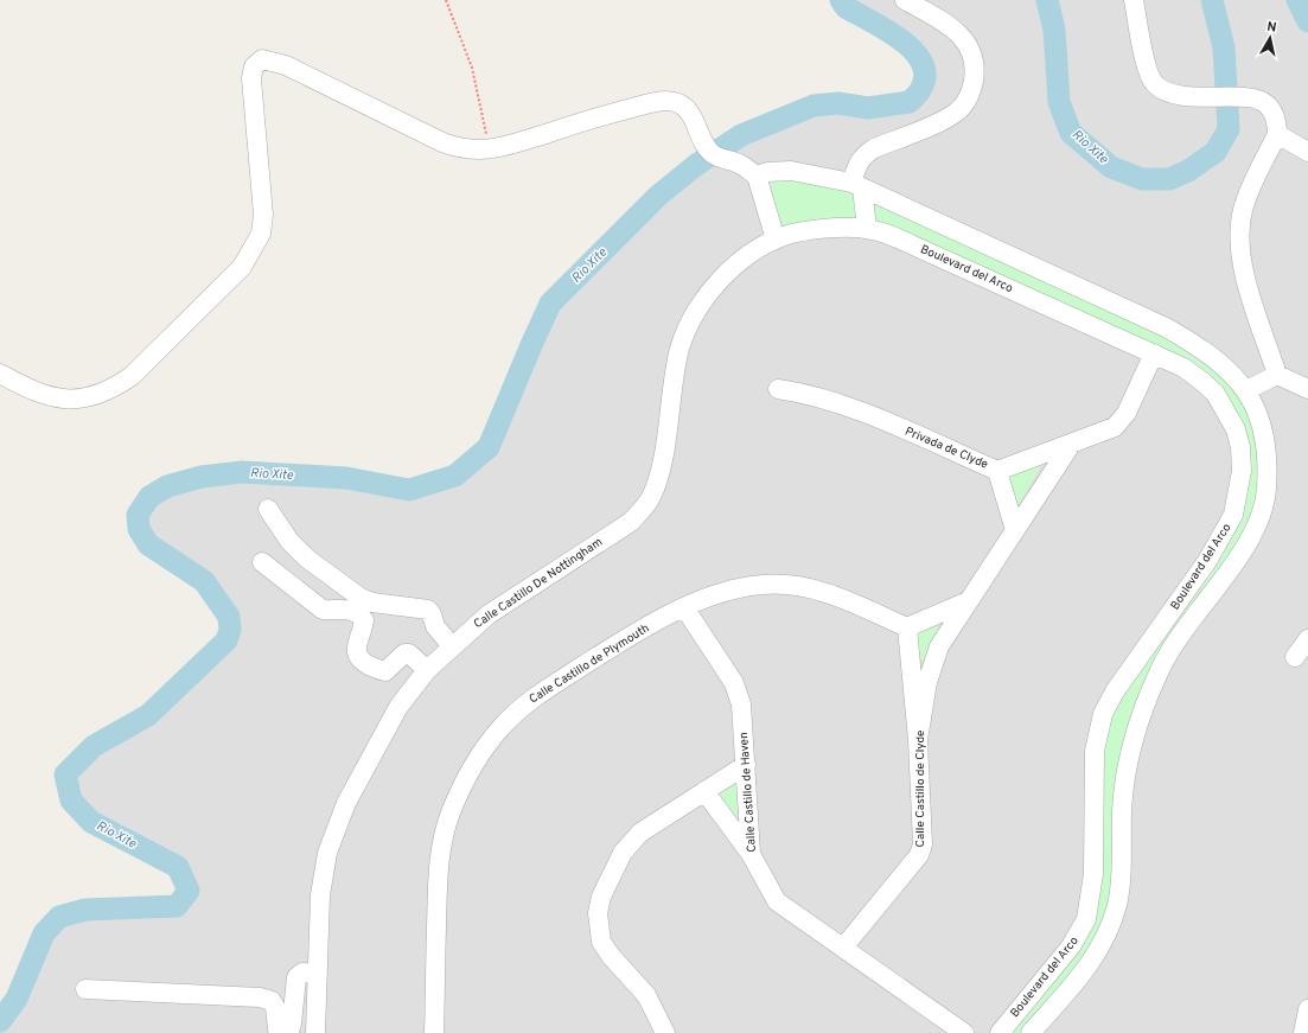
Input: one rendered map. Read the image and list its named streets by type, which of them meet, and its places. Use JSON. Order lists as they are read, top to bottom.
{
  "streets": {
    "street": [
      "Boulevard del Arco",
      "Privada de Clyde",
      "Calle Castillo De Nottingham",
      "Calle Castillo de Plymouth",
      "Calle Castillo de Clyde",
      "Calle Castillo de Haven"
    ]
  },
  "crossings": [
    ["Boulevard del Arco", "Privada de Clyde"],
    ["Boulevard del Arco", "Calle Castillo De Nottingham"],
    ["Privada de Clyde", "Calle Castillo de Clyde"],
    ["Calle Castillo de Plymouth", "Calle Castillo de Haven"],
    ["Calle Castillo de Clyde", "Calle Castillo de Haven"]
  ],
  "water": ["Rio Xite"],
  "north": "top"
}
